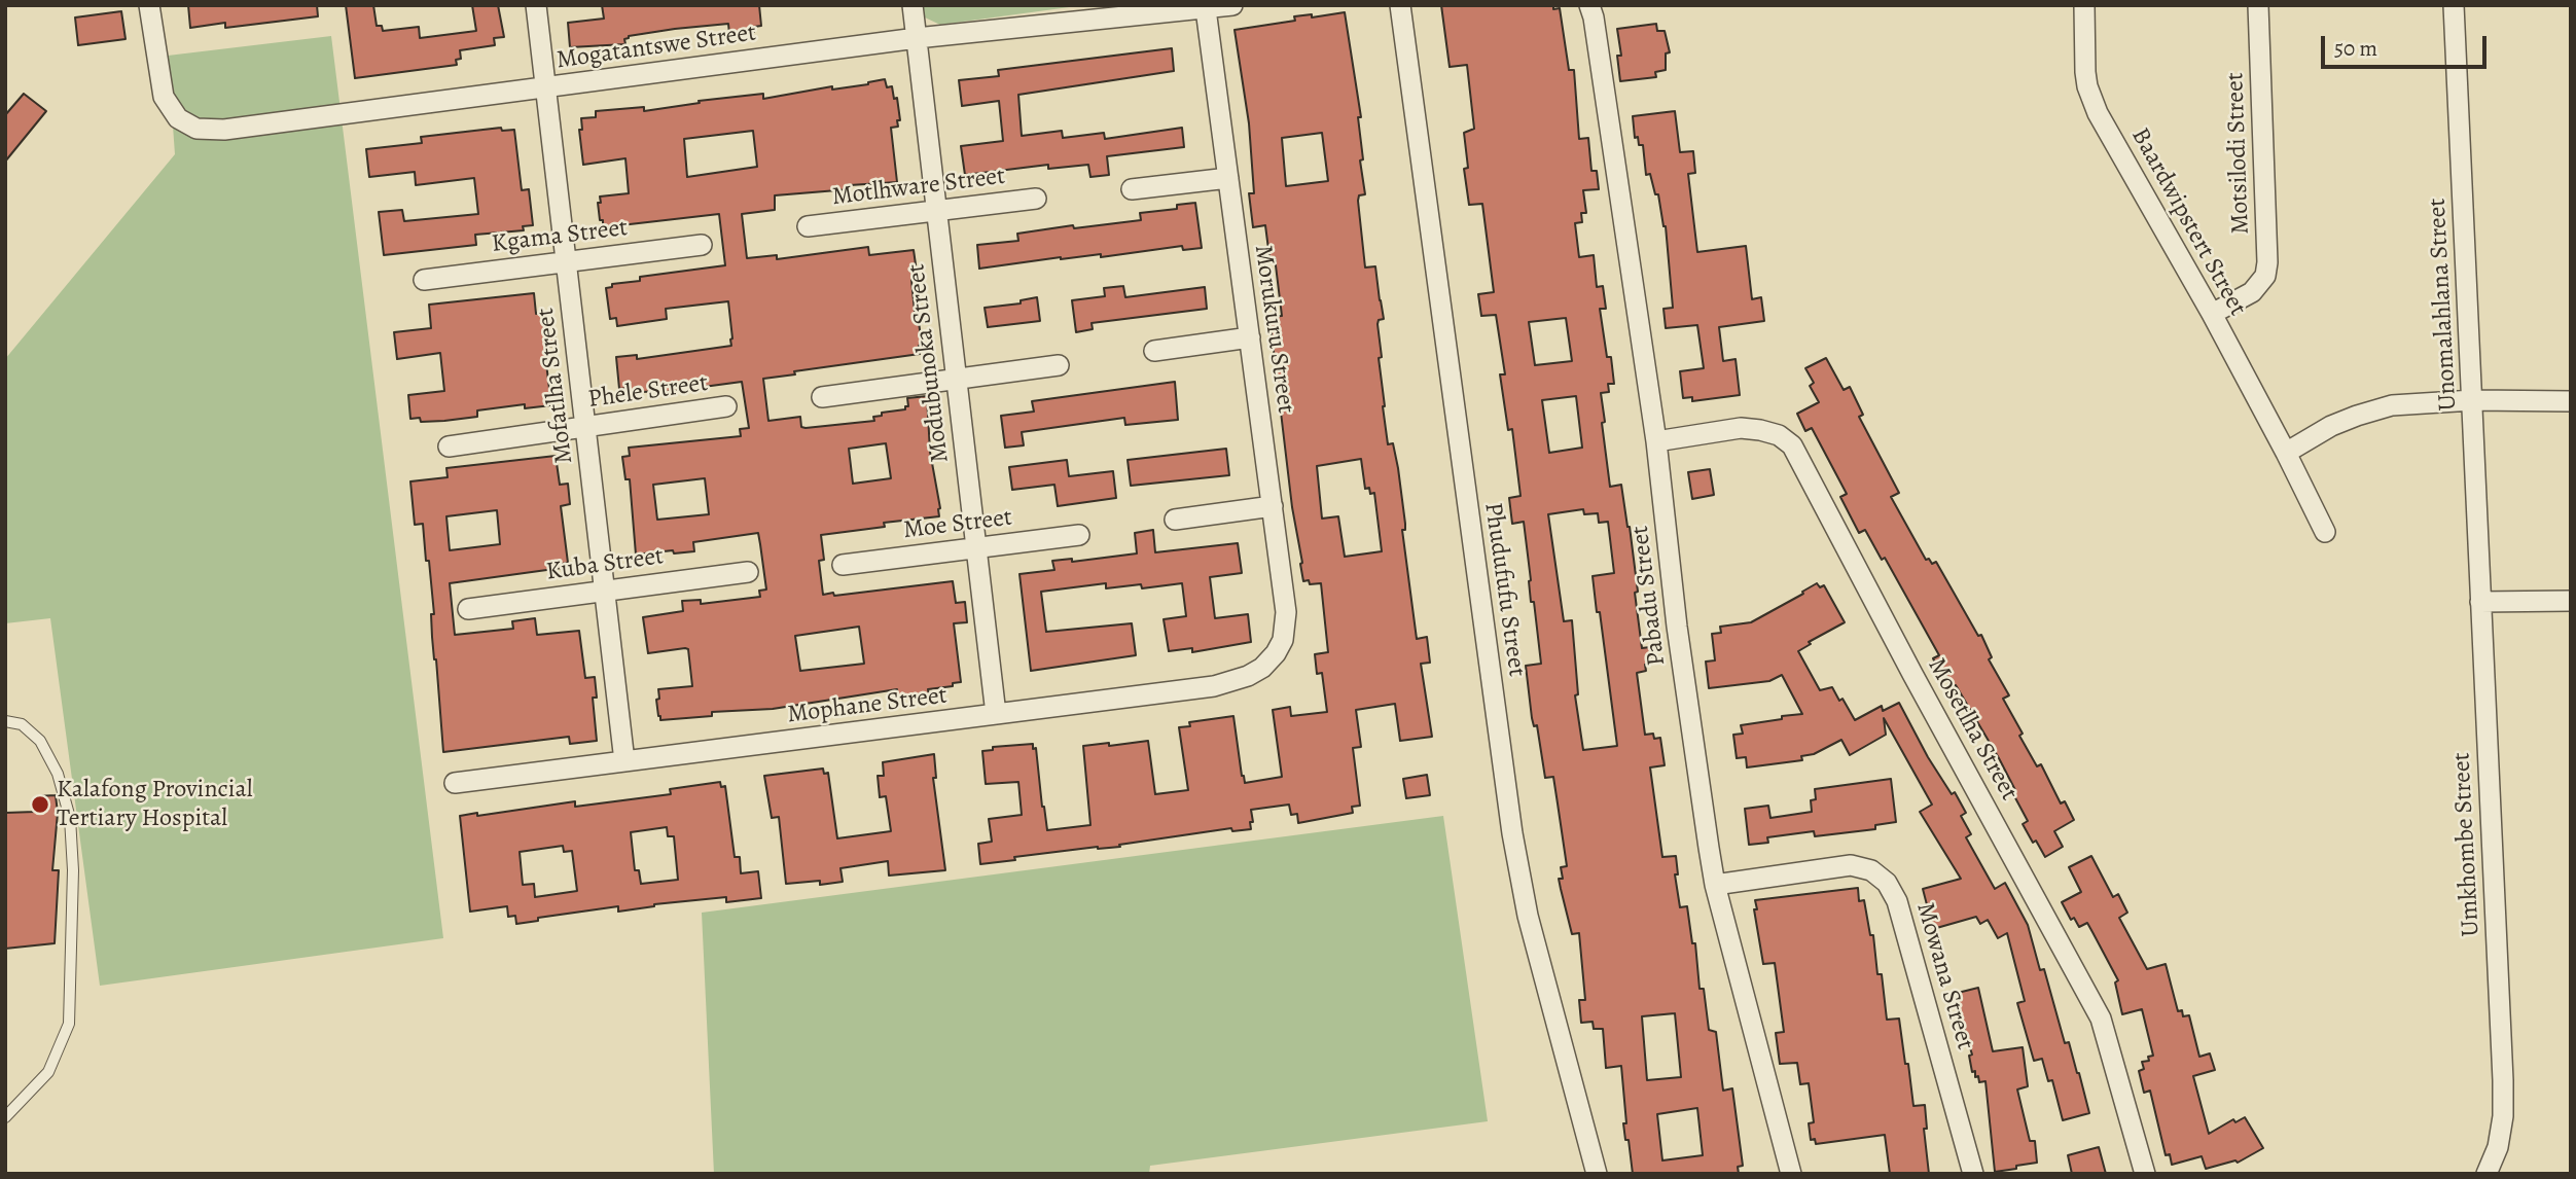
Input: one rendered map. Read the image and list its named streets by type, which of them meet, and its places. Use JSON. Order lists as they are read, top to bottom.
{
  "streets": {
    "street": [
      "Mogatantswe Street",
      "Motsilodi Street",
      "Motlhware Street",
      "Baardwipstert Street",
      "Kgama Street",
      "Unomalahlana Street",
      "Morukuru Street",
      "Modubunoka Street",
      "Mofatlha Street",
      "Phele Street",
      "Moe Street",
      "Kuba Street",
      "Phudufufu Street",
      "Pabadu Street",
      "Mophane Street",
      "Mosetlha Street",
      "Umkhombe Street",
      "Mowana Street"
    ]
  },
  "crossings": [
    ["Mogatantswe Street", "Morukuru Street"],
    ["Mogatantswe Street", "Modubunoka Street"],
    ["Mogatantswe Street", "Mofatlha Street"],
    ["Motsilodi Street", "Baardwipstert Street"],
    ["Motlhware Street", "Modubunoka Street"],
    ["Kgama Street", "Mofatlha Street"],
    ["Unomalahlana Street", "Umkhombe Street"],
    ["Morukuru Street", "Mophane Street"],
    ["Modubunoka Street", "Moe Street"],
    ["Modubunoka Street", "Mophane Street"],
    ["Mofatlha Street", "Phele Street"],
    ["Mofatlha Street", "Kuba Street"],
    ["Mofatlha Street", "Mophane Street"],
    ["Pabadu Street", "Mosetlha Street"],
    ["Pabadu Street", "Mowana Street"]
  ],
  "places": ["Kalafong Provincial Tertiary Hospital"],
  "scale_bar": "50 m"
}
